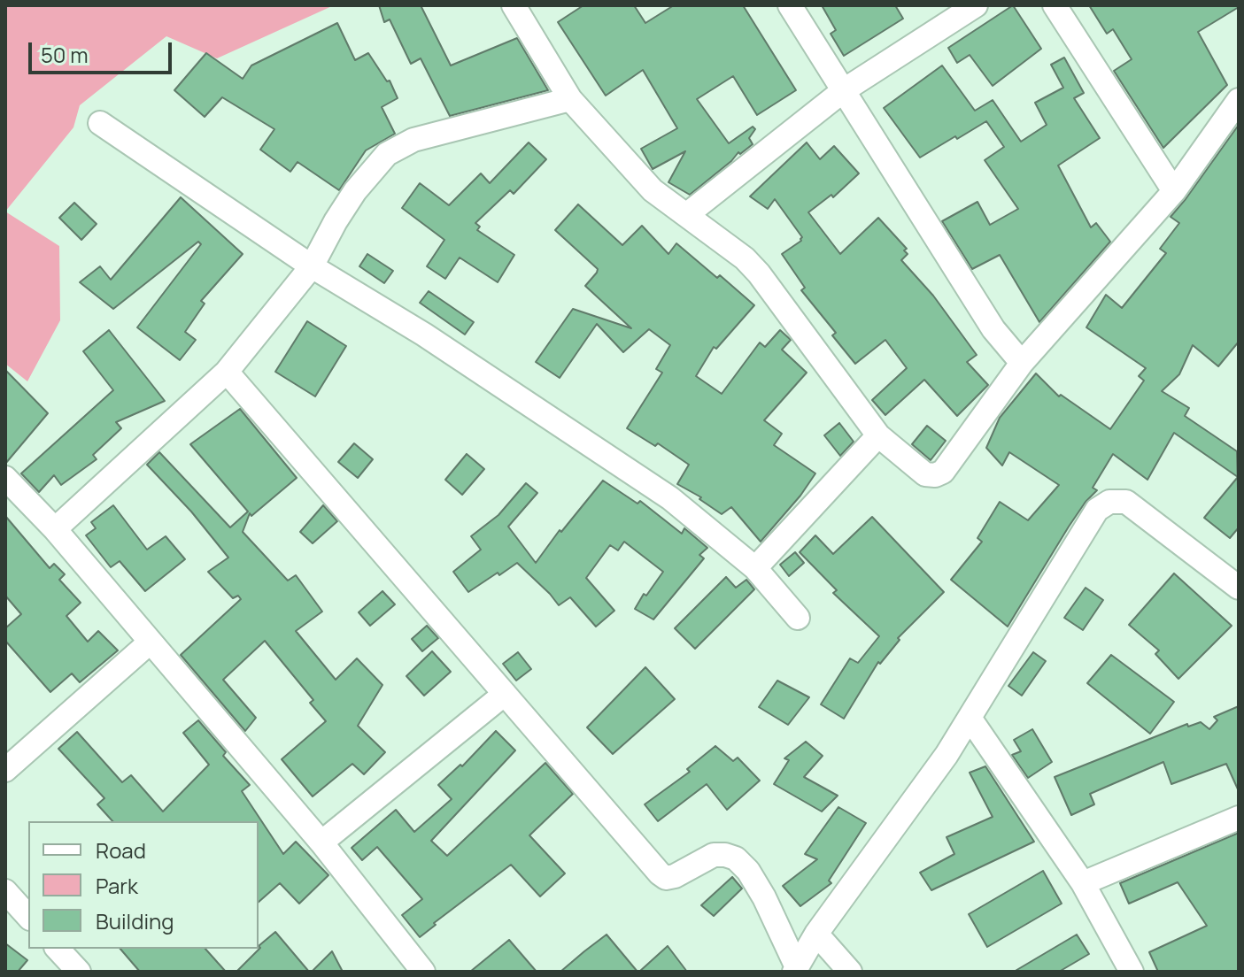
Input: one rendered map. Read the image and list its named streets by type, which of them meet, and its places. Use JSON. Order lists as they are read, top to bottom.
{
  "legend": ["Road", "Park", "Building"],
  "scale_bar": "50 m"
}
